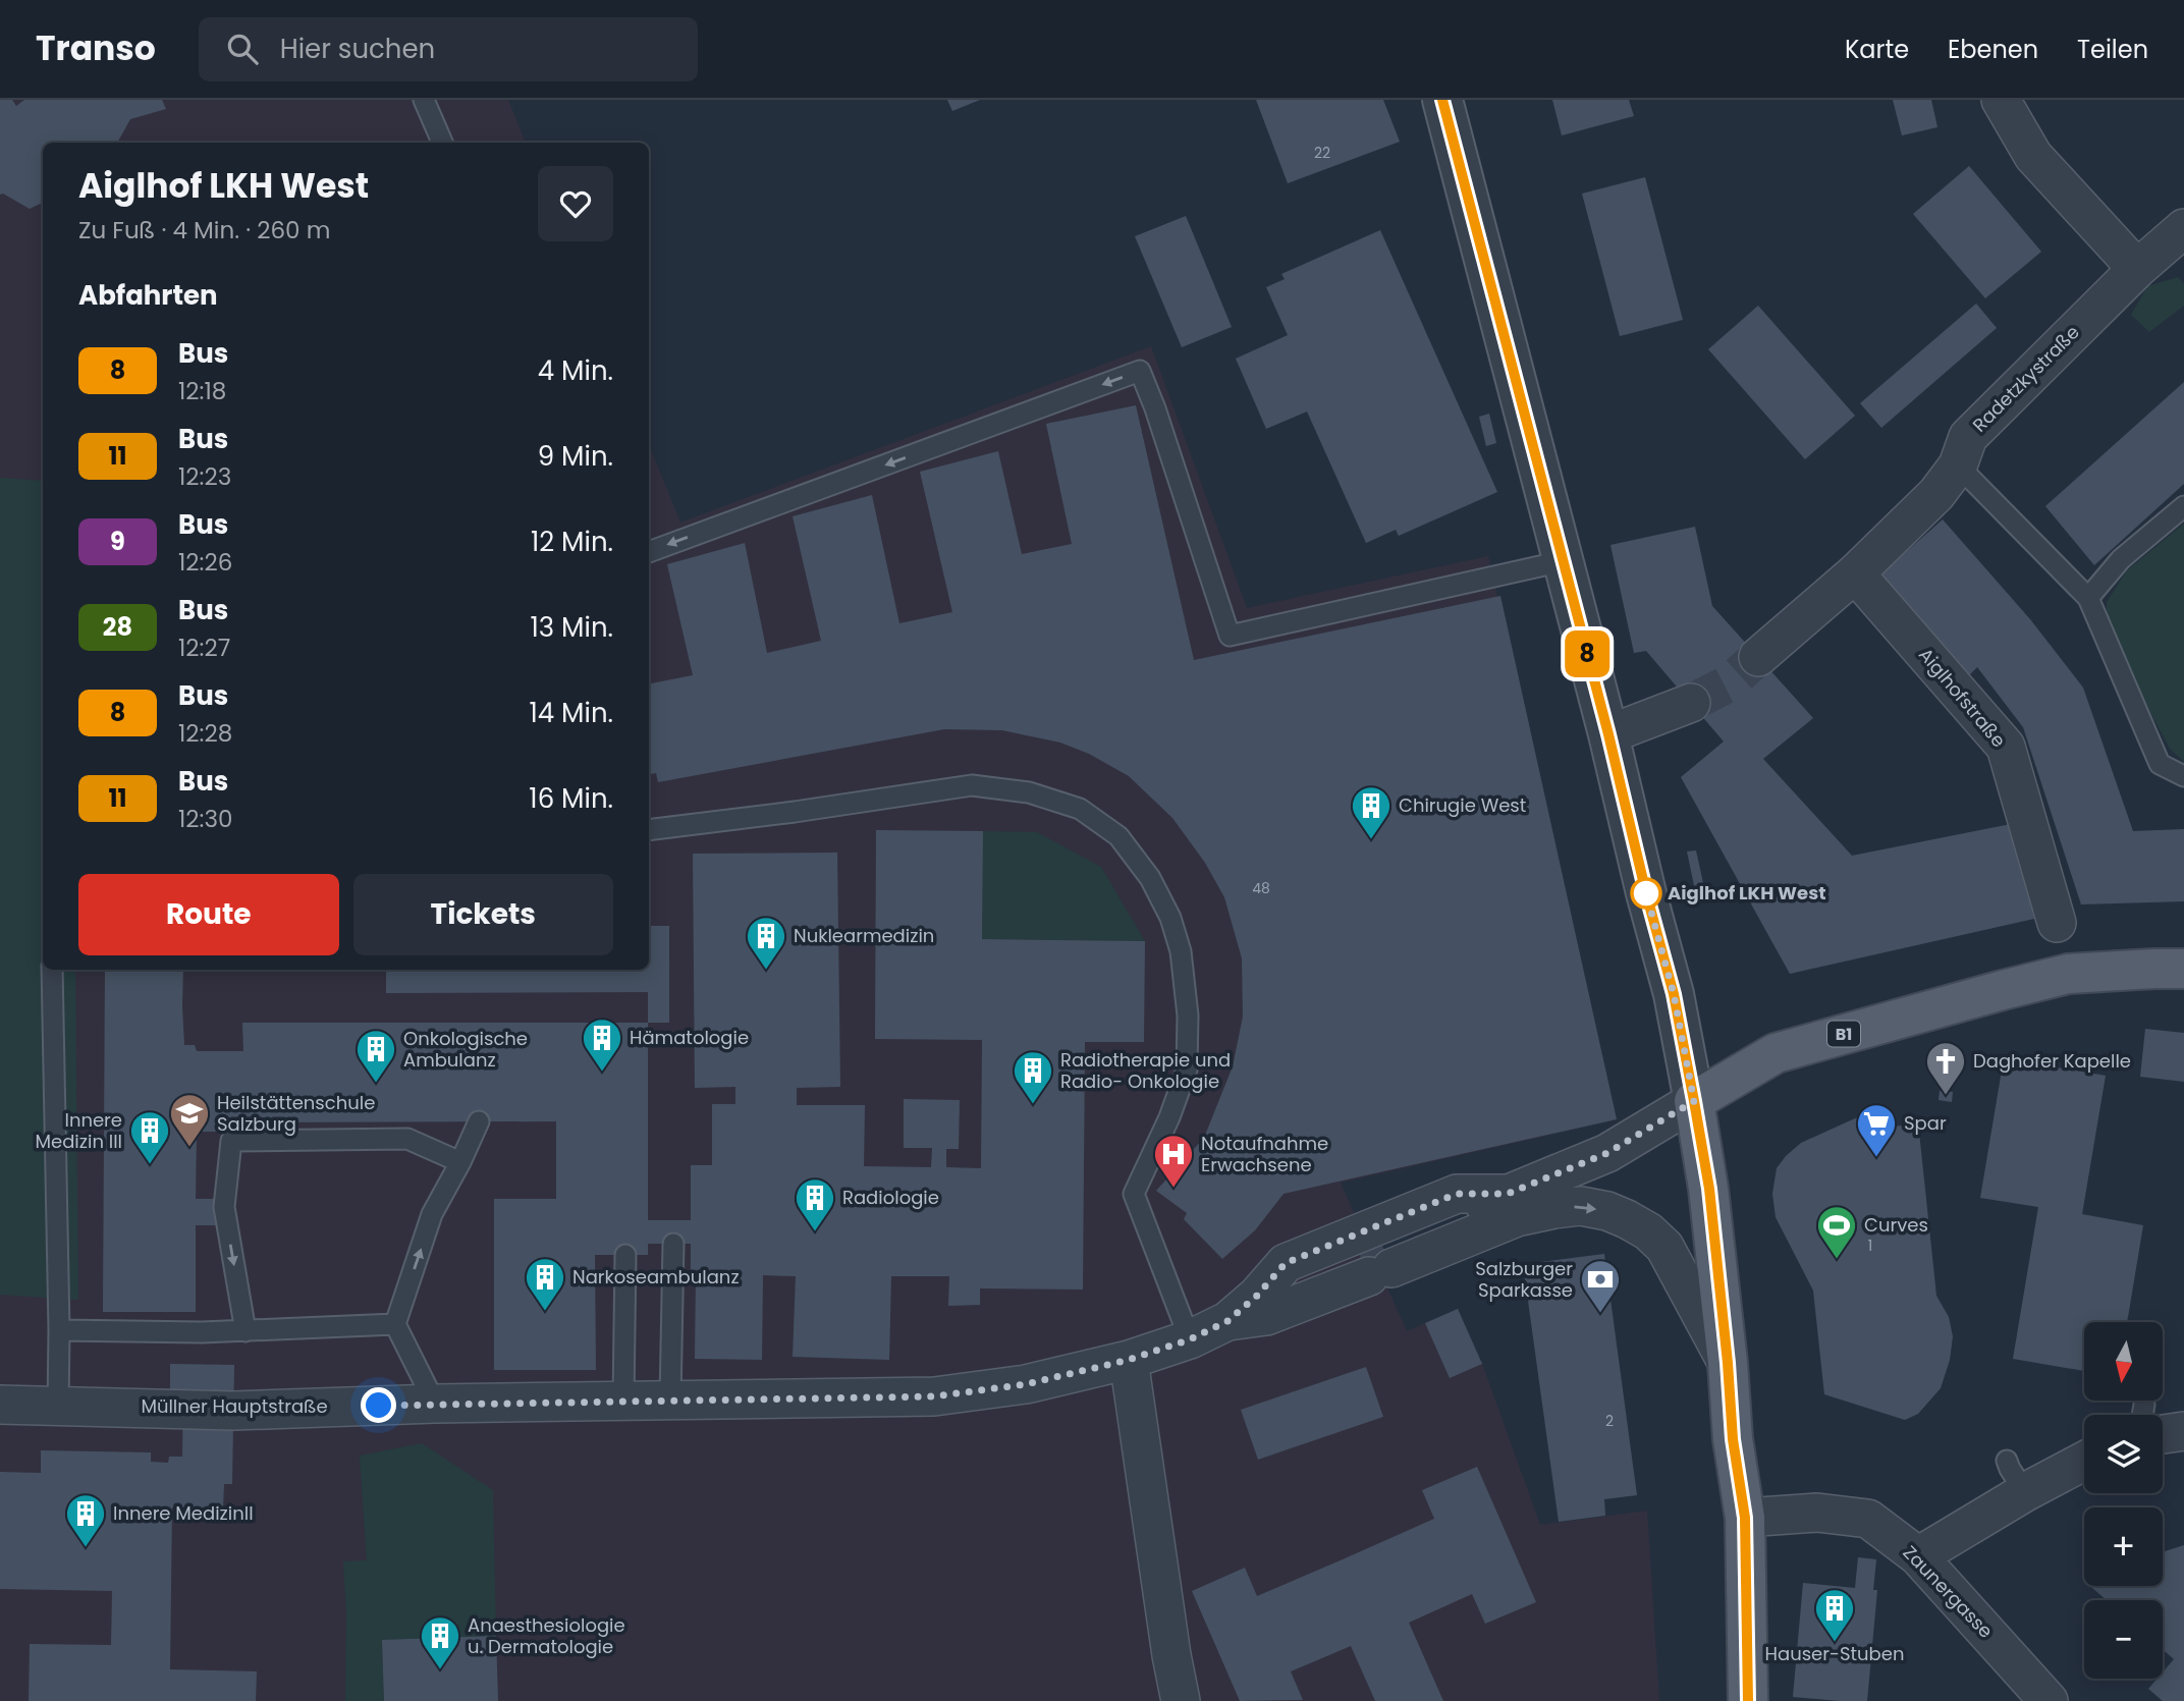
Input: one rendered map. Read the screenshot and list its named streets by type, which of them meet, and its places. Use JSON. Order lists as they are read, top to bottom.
{
  "streets": {
    "main road": ["B1"],
    "street": [
      "Radetzkystraße",
      "Aiglhofstraße",
      "Müllner Hauptstraße",
      "Zaunergasse"
    ]
  },
  "crossings": [
    ["Radetzkystraße", "Aiglhofstraße"],
    ["B1", "Müllner Hauptstraße"]
  ],
  "places": {
    "building": [
      "Chirugie West",
      "Nuklearmedizin",
      "Hämatologie",
      "Onkologische Ambulanz",
      "Radiotherapie und Radio- Onkologie",
      "Innere Medizin III",
      "Radiologie",
      "Narkoseambulanz",
      "Innere MedizinII",
      "Hauser-Stuben",
      "Anaesthesiologie u. Dermatologie"
    ],
    "other": ["Aiglhof LKH West"],
    "church": ["Daghofer Kapelle"],
    "school or university": ["Heilstättenschule Salzburg"],
    "supermarket": ["Spar"],
    "hospital": ["Notaufnahme Erwachsene"],
    "sports": ["Curves"],
    "bank": ["Salzburger Sparkasse"]
  },
  "lines": ["bus line 8"],
  "house_numbers": [
    "22",
    "48",
    "1",
    "2"
  ],
  "north": "bottom",
  "page": {
    "header": "Transo",
    "search": "Hier suchen",
    "nav": ["Karte", "Ebenen", "Teilen"],
    "on_map": "8",
    "heading": [
      ["Aiglhof LKH West", "Zu Fuß · 4 Min. · 260 m"],
      "Abfahrten"
    ],
    "list": [
      {
        "mark": "8",
        "name": "Bus",
        "note": "12:18",
        "value": "4 Min."
      },
      {
        "mark": "11",
        "name": "Bus",
        "note": "12:23",
        "value": "9 Min."
      },
      {
        "mark": "9",
        "name": "Bus",
        "note": "12:26",
        "value": "12 Min."
      },
      {
        "mark": "28",
        "name": "Bus",
        "note": "12:27",
        "value": "13 Min."
      },
      {
        "mark": "8",
        "name": "Bus",
        "note": "12:28",
        "value": "14 Min."
      },
      {
        "mark": "11",
        "name": "Bus",
        "note": "12:30",
        "value": "16 Min."
      }
    ],
    "buttons": ["Route", "Tickets"],
    "map_buttons": ["+", "−"]
  }
}
